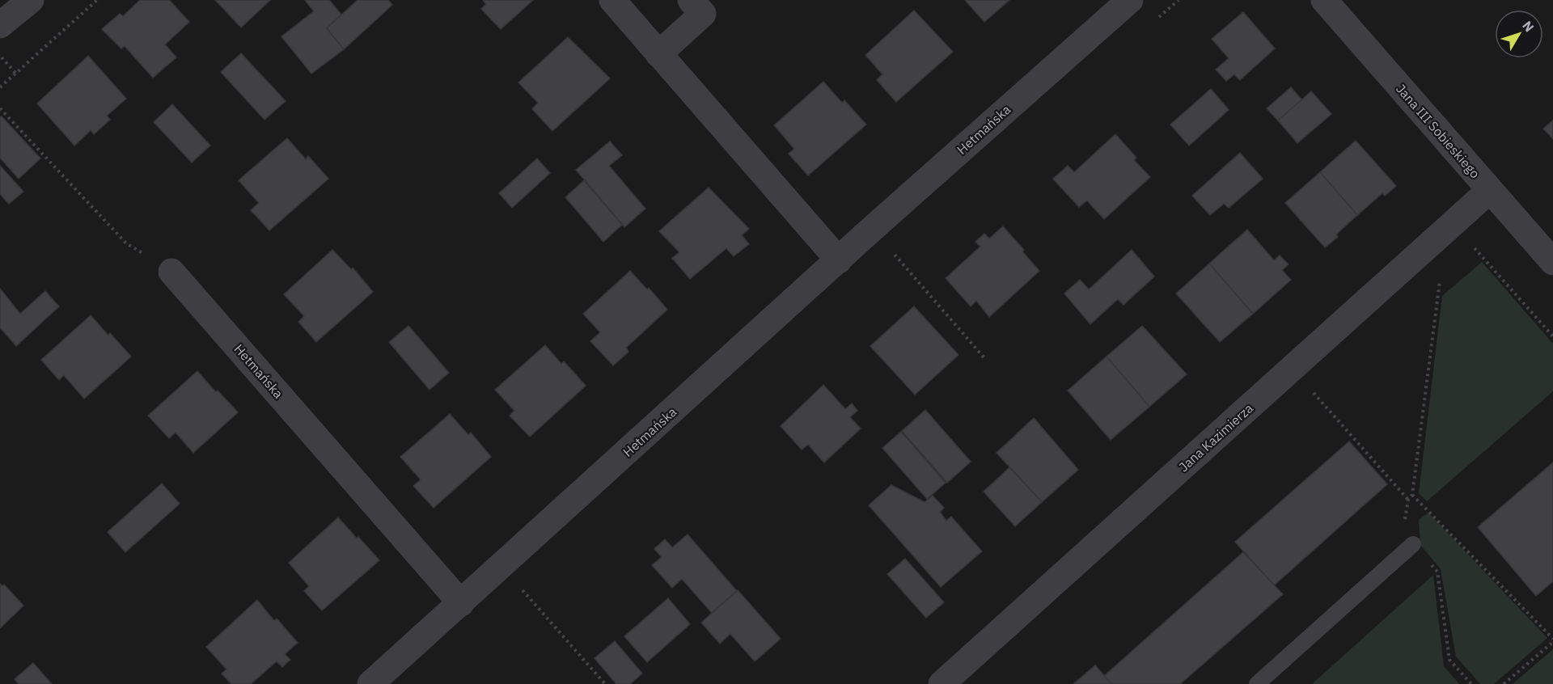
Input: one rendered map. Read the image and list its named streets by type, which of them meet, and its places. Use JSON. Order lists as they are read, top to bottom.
{
  "streets": {
    "street": ["Hetmańska", "Jana III Sobieskiego", "Jana Kazimierza"]
  },
  "crossings": [
    ["Jana III Sobieskiego", "Jana Kazimierza"]
  ],
  "north": "top right"
}
